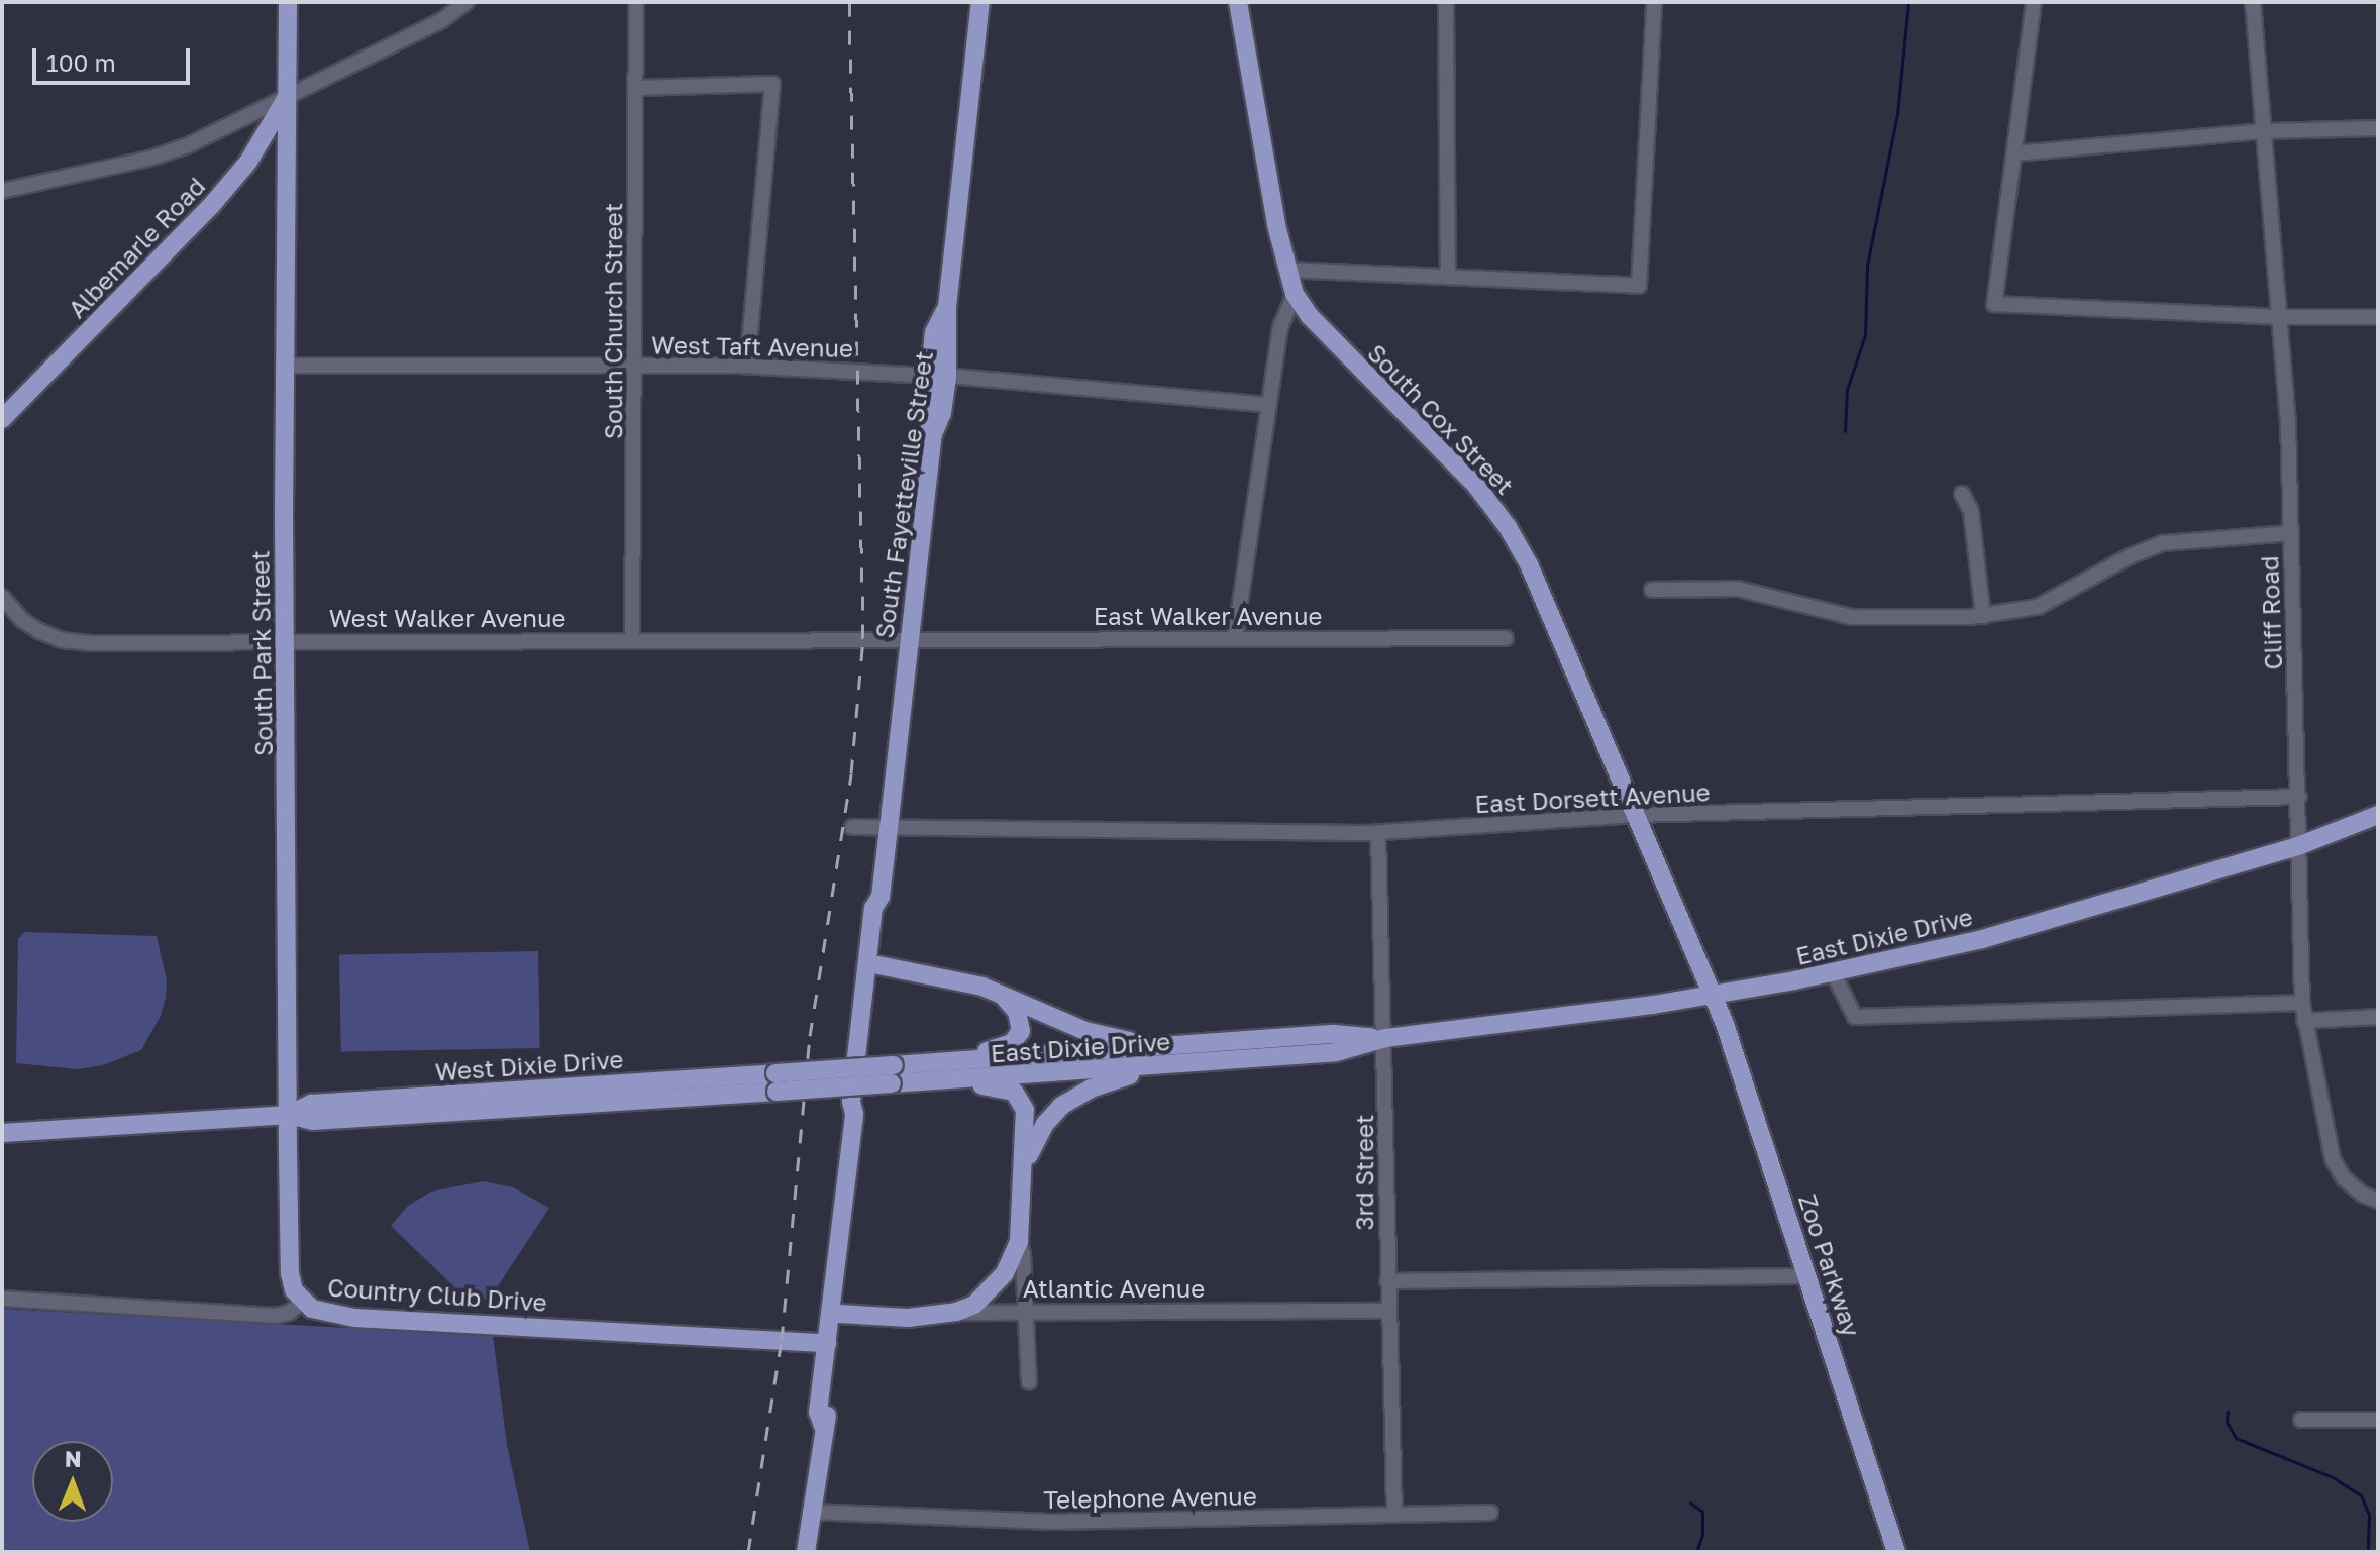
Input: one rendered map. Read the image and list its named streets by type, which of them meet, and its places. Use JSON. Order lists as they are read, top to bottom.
{
  "streets": {
    "main road": [
      "Albemarle Road",
      "South Cox Street",
      "South Fayetteville Street",
      "South Park Street",
      "East Dixie Drive",
      "West Dixie Drive",
      "Zoo Parkway",
      "Atlantic Avenue",
      "Country Club Drive"
    ],
    "street": [
      "South Church Street",
      "West Taft Avenue",
      "Cliff Road",
      "East Walker Avenue",
      "West Walker Avenue",
      "East Dorsett Avenue",
      "3rd Street",
      "Telephone Avenue"
    ]
  },
  "crossings": [
    ["Albemarle Road", "South Park Street"],
    ["South Church Street", "West Taft Avenue"],
    ["South Church Street", "West Walker Avenue"],
    ["West Taft Avenue", "South Fayetteville Street"],
    ["West Taft Avenue", "South Park Street"],
    ["South Cox Street", "East Dorsett Avenue"],
    ["South Cox Street", "East Dixie Drive"],
    ["South Cox Street", "Zoo Parkway"],
    ["South Fayetteville Street", "East Walker Avenue"],
    ["South Fayetteville Street", "West Walker Avenue"],
    ["South Fayetteville Street", "East Dorsett Avenue"],
    ["South Fayetteville Street", "Atlantic Avenue"],
    ["South Fayetteville Street", "Country Club Drive"],
    ["South Fayetteville Street", "Telephone Avenue"],
    ["Cliff Road", "East Dorsett Avenue"],
    ["Cliff Road", "East Dixie Drive"],
    ["East Walker Avenue", "West Walker Avenue"],
    ["West Walker Avenue", "South Park Street"],
    ["South Park Street", "West Dixie Drive"],
    ["South Park Street", "Country Club Drive"],
    ["East Dorsett Avenue", "3rd Street"],
    ["East Dixie Drive", "West Dixie Drive"],
    ["East Dixie Drive", "3rd Street"],
    ["East Dixie Drive", "Zoo Parkway"],
    ["3rd Street", "Atlantic Avenue"],
    ["3rd Street", "Telephone Avenue"]
  ],
  "scale_bar": "100 m",
  "north": "top"
}
